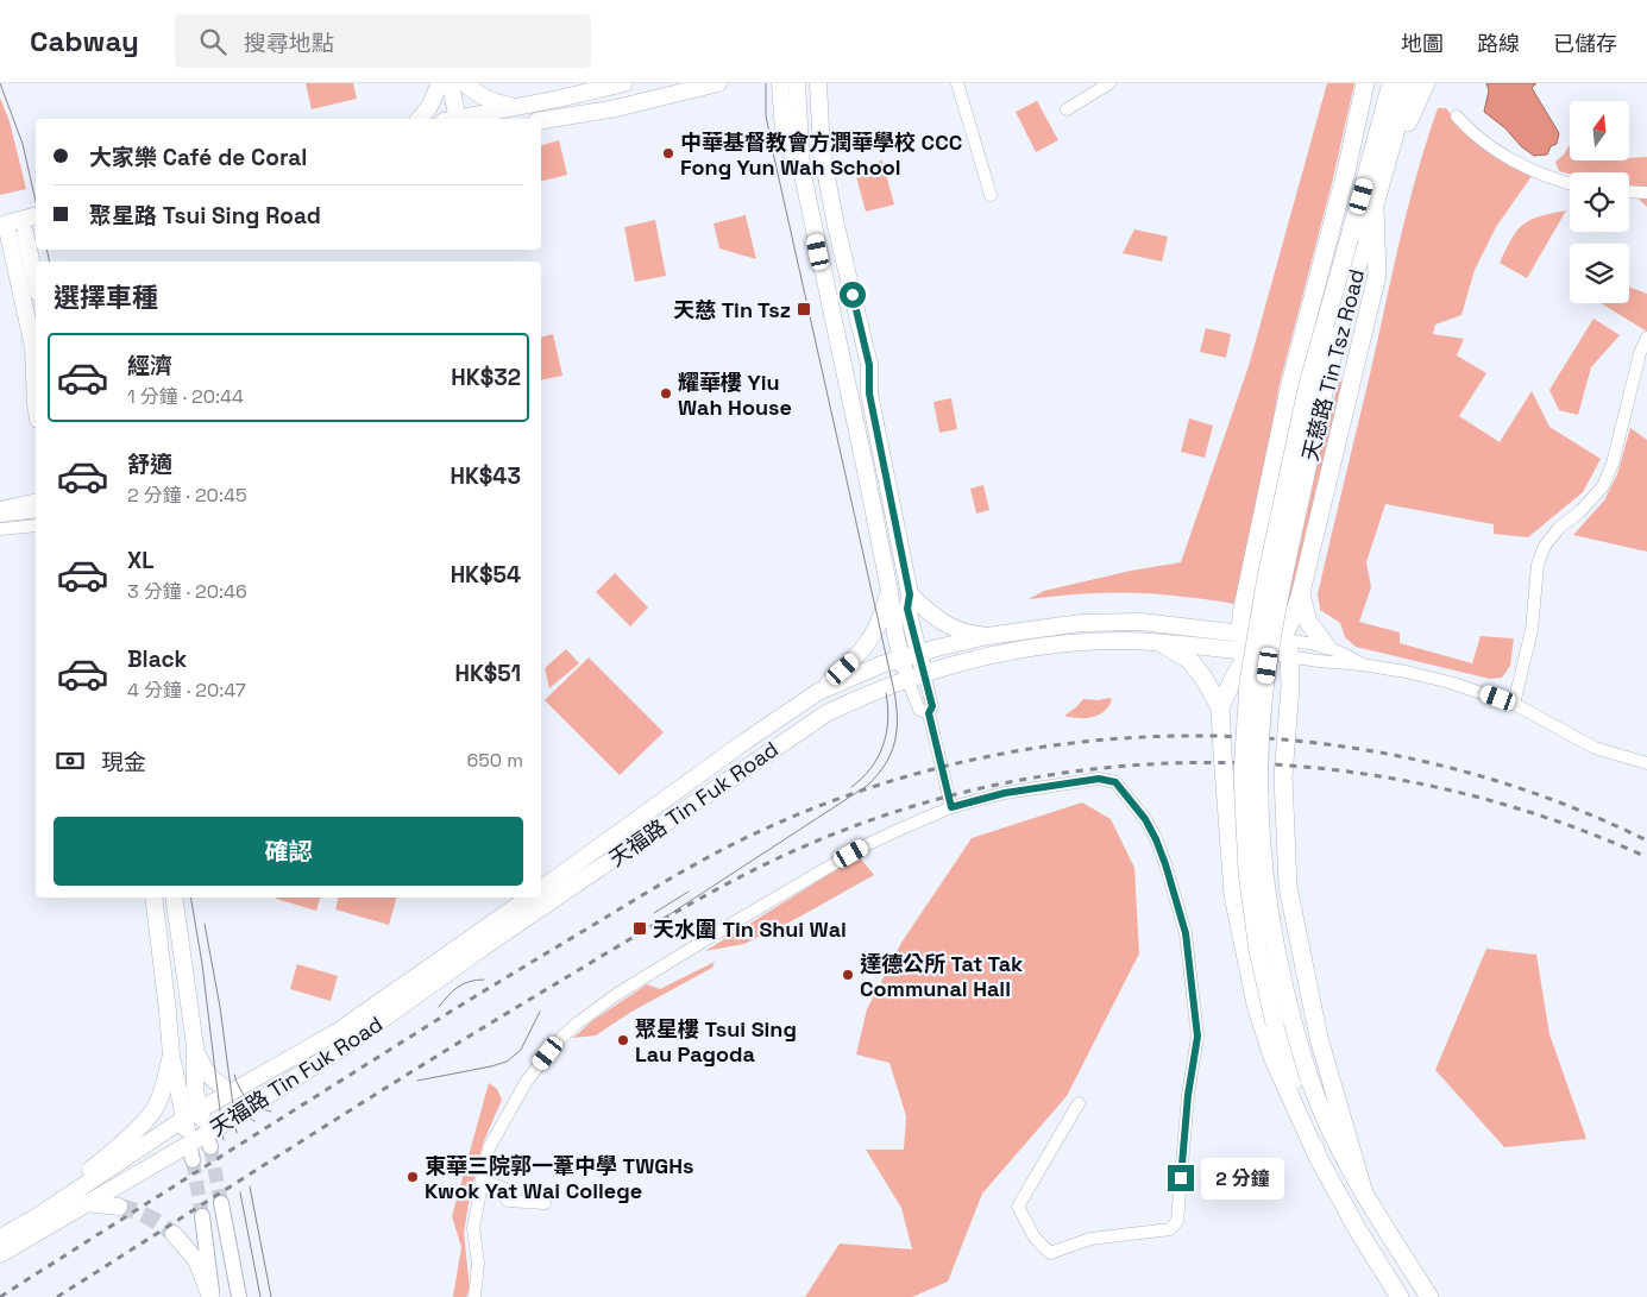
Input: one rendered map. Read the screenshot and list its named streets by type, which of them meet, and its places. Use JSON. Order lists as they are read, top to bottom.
{
  "streets": {
    "main road": ["天慈路 Tin Tsz Road", "天福路 Tin Fuk Road"]
  },
  "crossings": [
    ["天慈路 Tin Tsz Road", "天福路 Tin Fuk Road"]
  ],
  "places": {
    "other": [
      "中華基督教會方潤華學校 CCC Fong Yun Wah School",
      "耀華樓 Yiu Wah House",
      "達德公所 Tat Tak Communal Hall",
      "聚星樓 Tsui Sing Lau Pagoda",
      "東華三院郭一葦中學 TWGHs Kwok Yat Wai College"
    ],
    "transit": ["天慈 Tin Tsz", "天水圍 Tin Shui Wai"]
  },
  "north": "top",
  "page": {
    "header": "Cabway",
    "search": "搜尋地點",
    "nav": ["地圖", "路線", "已儲存"],
    "banner": ["大家樂 Café de Coral", "聚星路 Tsui Sing Road"],
    "heading": "選擇車種",
    "list": [
      {
        "name": "經濟",
        "note": "1 分鐘 · 20:44",
        "value": "HK$32"
      },
      {
        "name": "舒適",
        "note": "2 分鐘 · 20:45",
        "value": "HK$43"
      },
      {
        "name": "XL",
        "note": "3 分鐘 · 20:46",
        "value": "HK$54"
      },
      {
        "name": "Black",
        "note": "4 分鐘 · 20:47",
        "value": "HK$51"
      }
    ],
    "pay": ["現金", "650 m"],
    "buttons": "確認",
    "bubble": "2 分鐘"
  }
}
